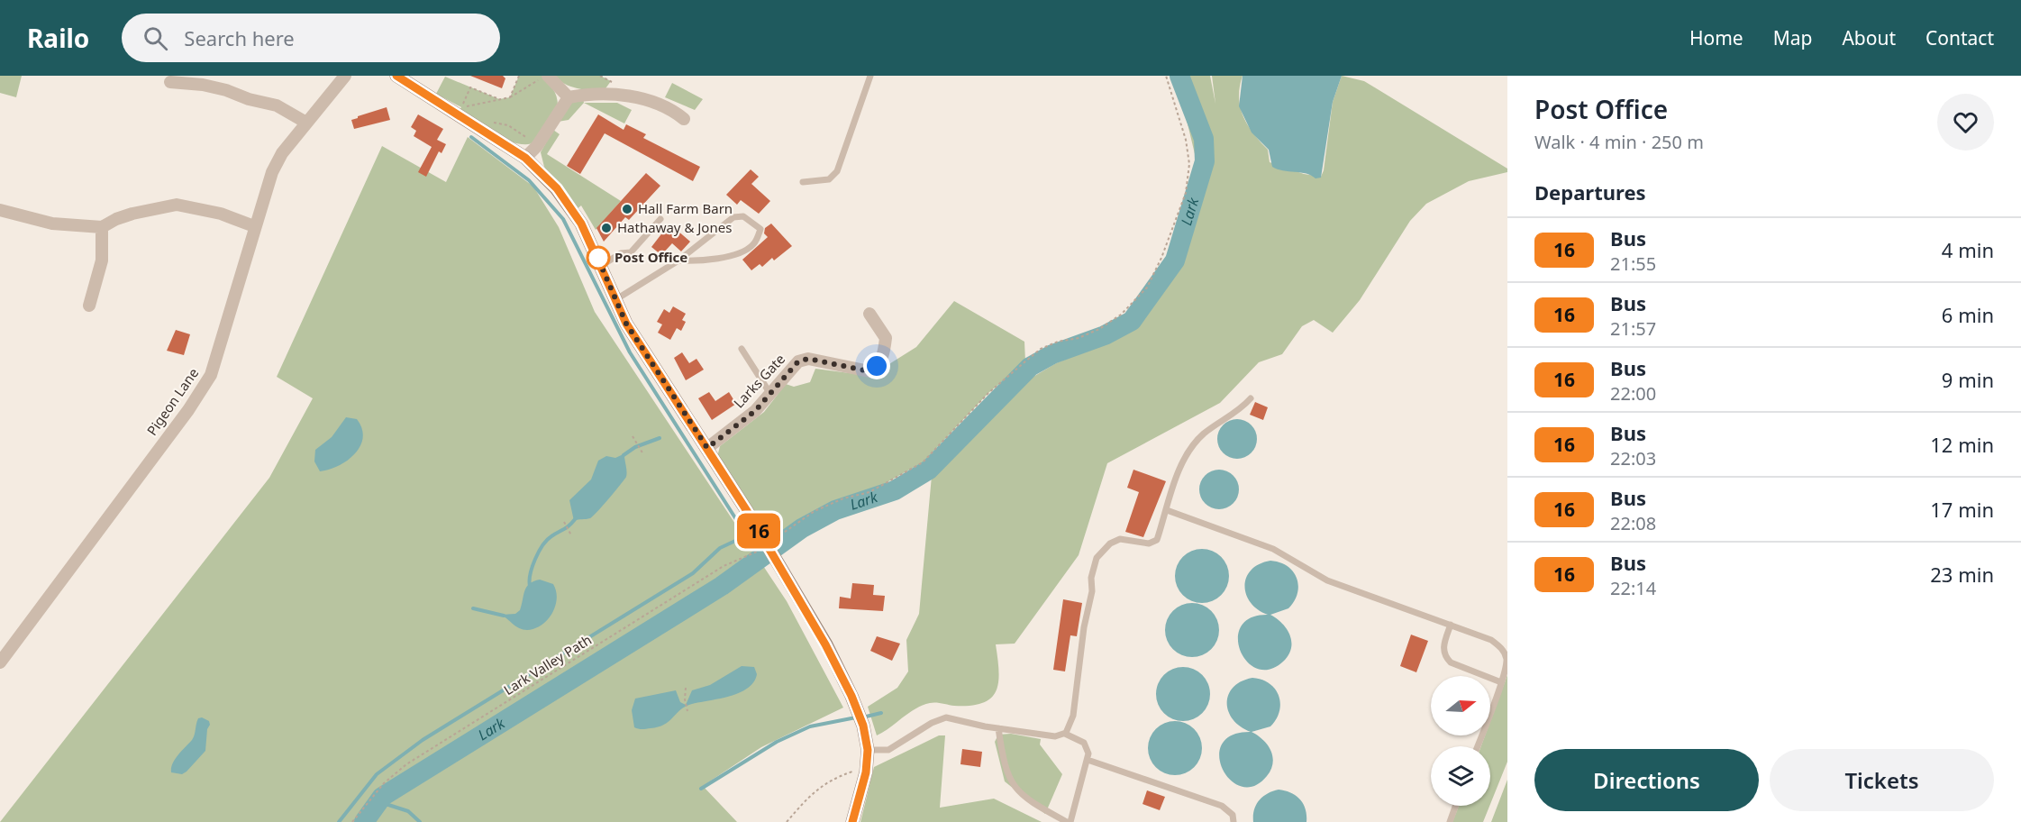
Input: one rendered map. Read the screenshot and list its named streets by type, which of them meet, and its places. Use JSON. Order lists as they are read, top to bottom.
{
  "streets": {
    "street": ["Larks Gate", "Pigeon Lane"],
    "path": ["Lark Valley Path"]
  },
  "water": ["Lark"],
  "places": ["Hall Farm Barn", "Hathaway & Jones", "Post Office"],
  "lines": ["bus line 16"],
  "north": "right",
  "page": {
    "header": "Railo",
    "search": "Search here",
    "nav": [
      "Home",
      "Map",
      "About",
      "Contact"
    ],
    "on_map": "16",
    "heading": [
      ["Post Office", "Walk · 4 min · 250 m"],
      "Departures"
    ],
    "list": [
      {
        "mark": "16",
        "name": "Bus",
        "note": "21:55",
        "value": "4 min"
      },
      {
        "mark": "16",
        "name": "Bus",
        "note": "21:57",
        "value": "6 min"
      },
      {
        "mark": "16",
        "name": "Bus",
        "note": "22:00",
        "value": "9 min"
      },
      {
        "mark": "16",
        "name": "Bus",
        "note": "22:03",
        "value": "12 min"
      },
      {
        "mark": "16",
        "name": "Bus",
        "note": "22:08",
        "value": "17 min"
      },
      {
        "mark": "16",
        "name": "Bus",
        "note": "22:14",
        "value": "23 min"
      }
    ],
    "buttons": ["Directions", "Tickets"]
  }
}
